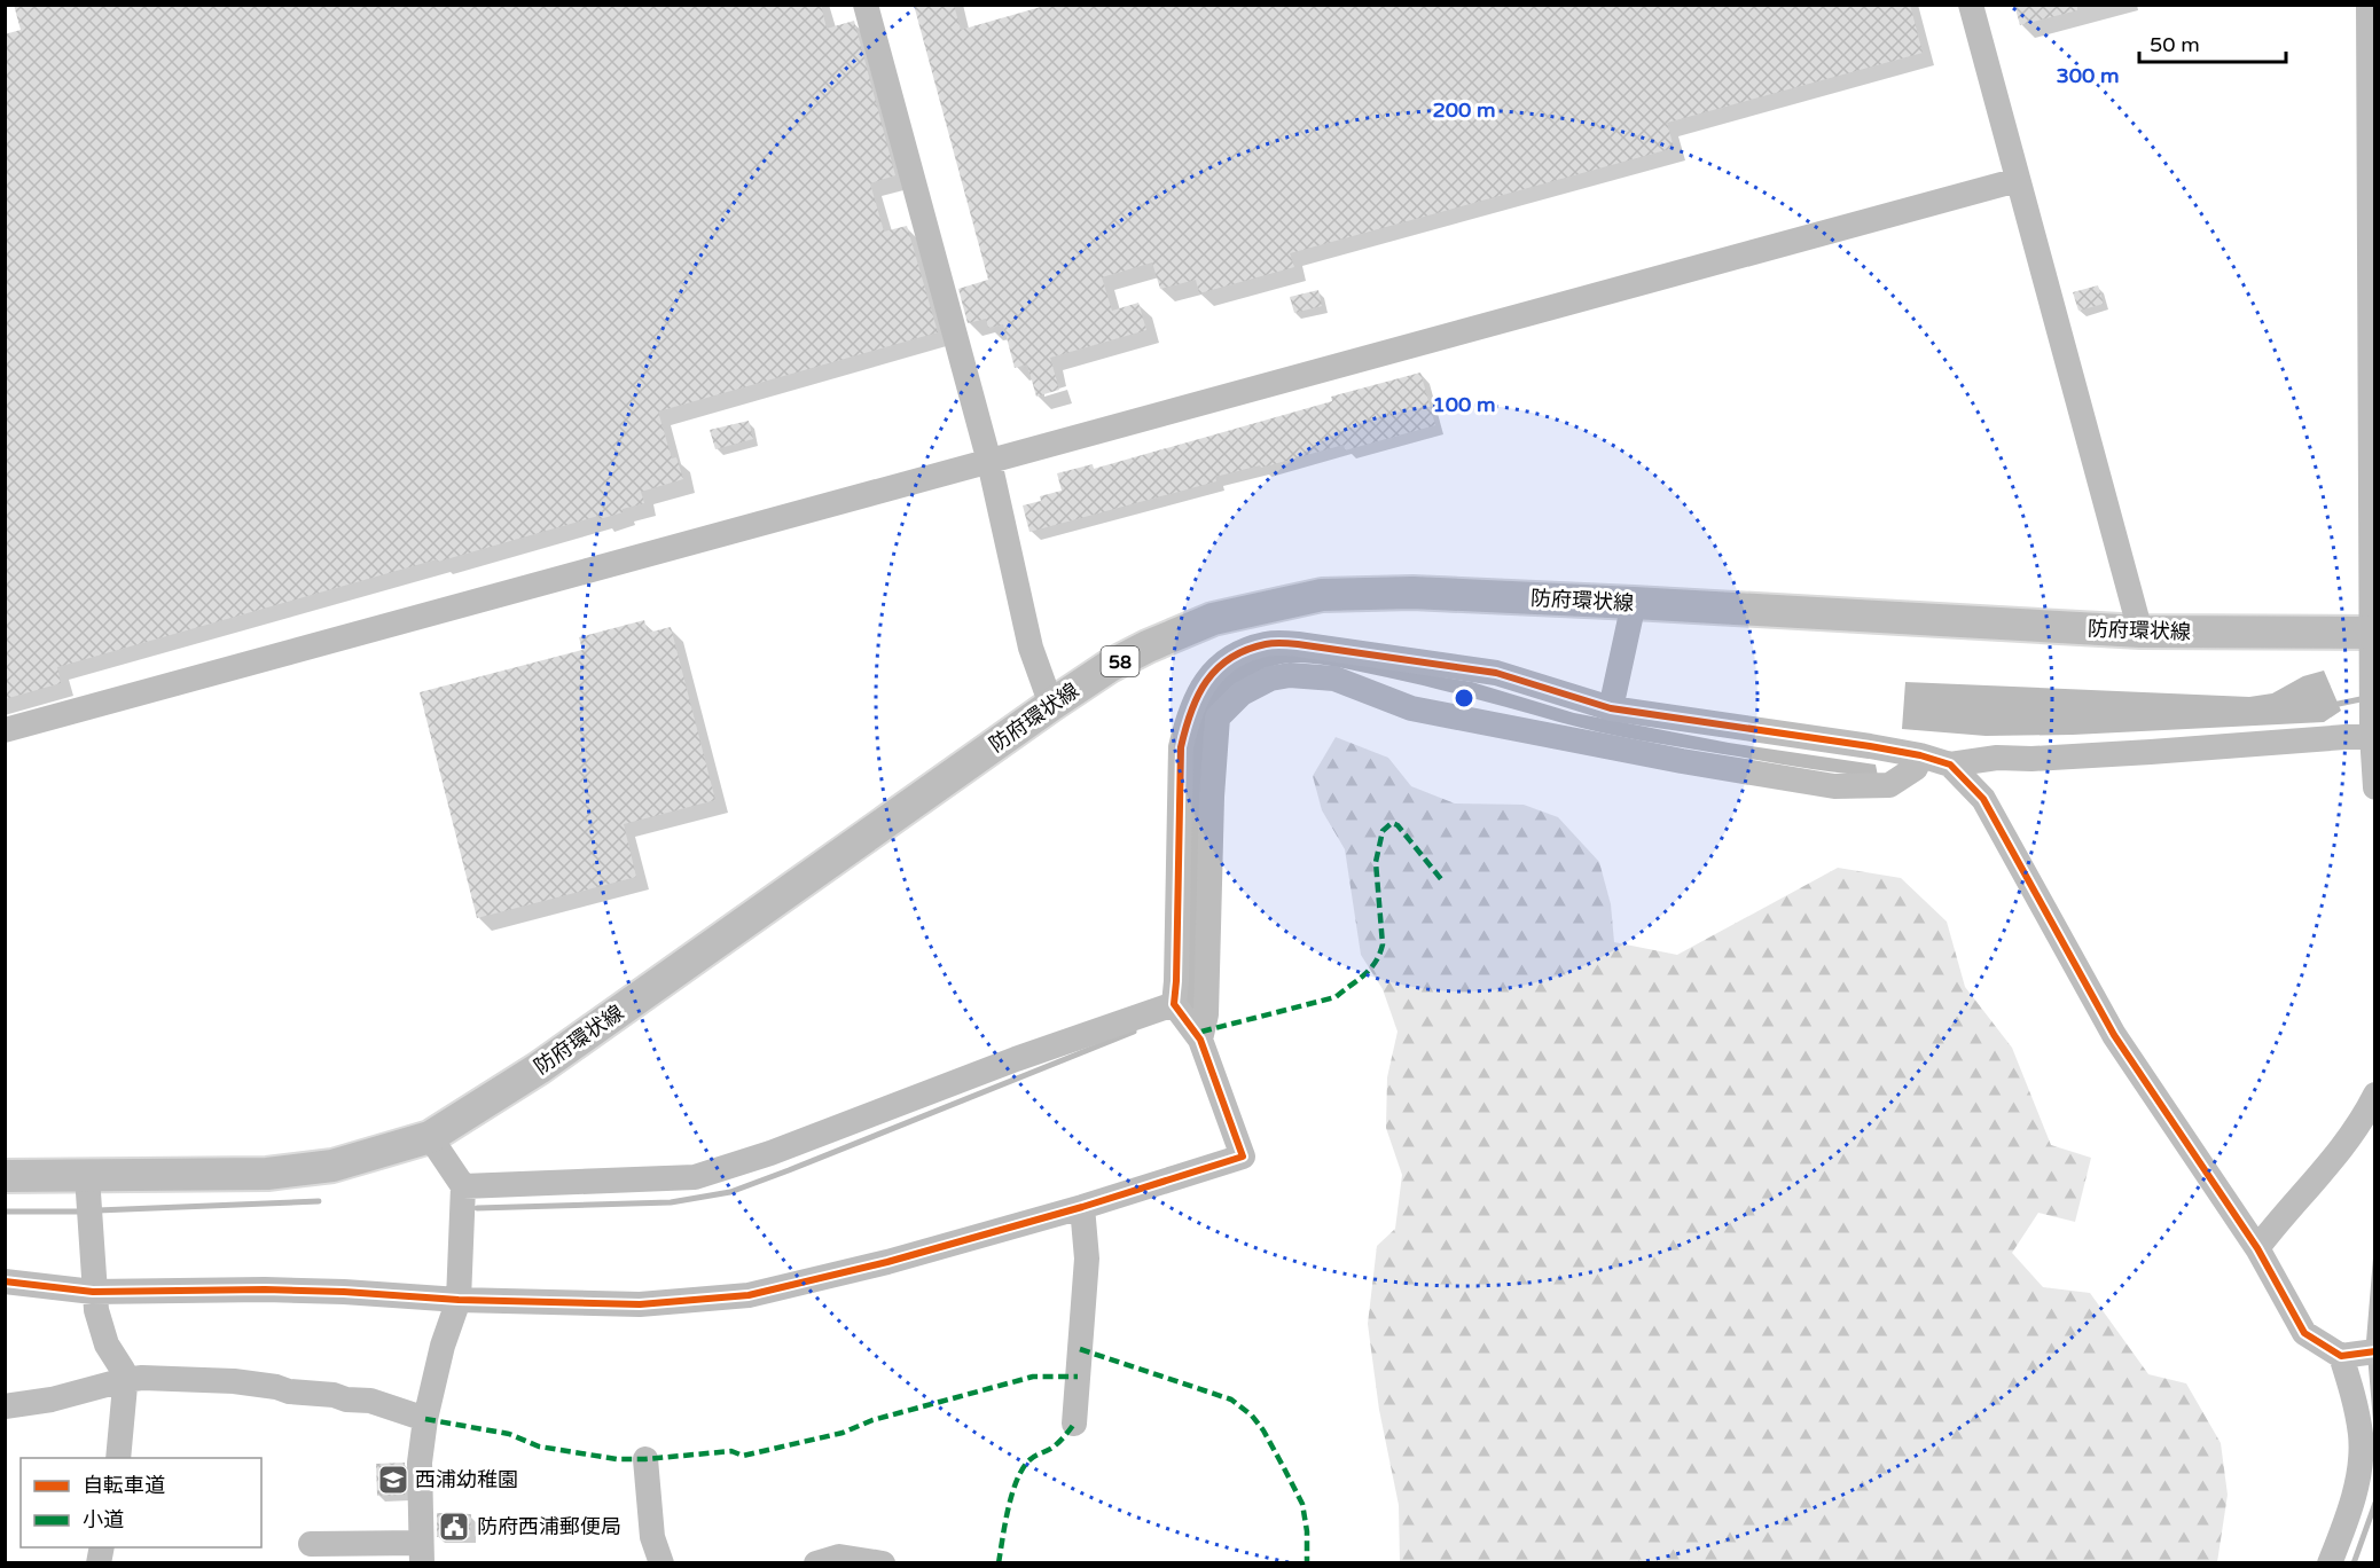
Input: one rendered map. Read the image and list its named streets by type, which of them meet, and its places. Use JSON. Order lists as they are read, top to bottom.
{
  "streets": {
    "main road": ["防府環状線", "58"]
  },
  "places": {
    "school or university": ["西浦幼稚園"],
    "public building": ["防府西浦郵便局"]
  },
  "legend": ["自転車道", "小道"],
  "scale_bar": "50 m",
  "rings": ["300 m", "200 m", "100 m"]
}
